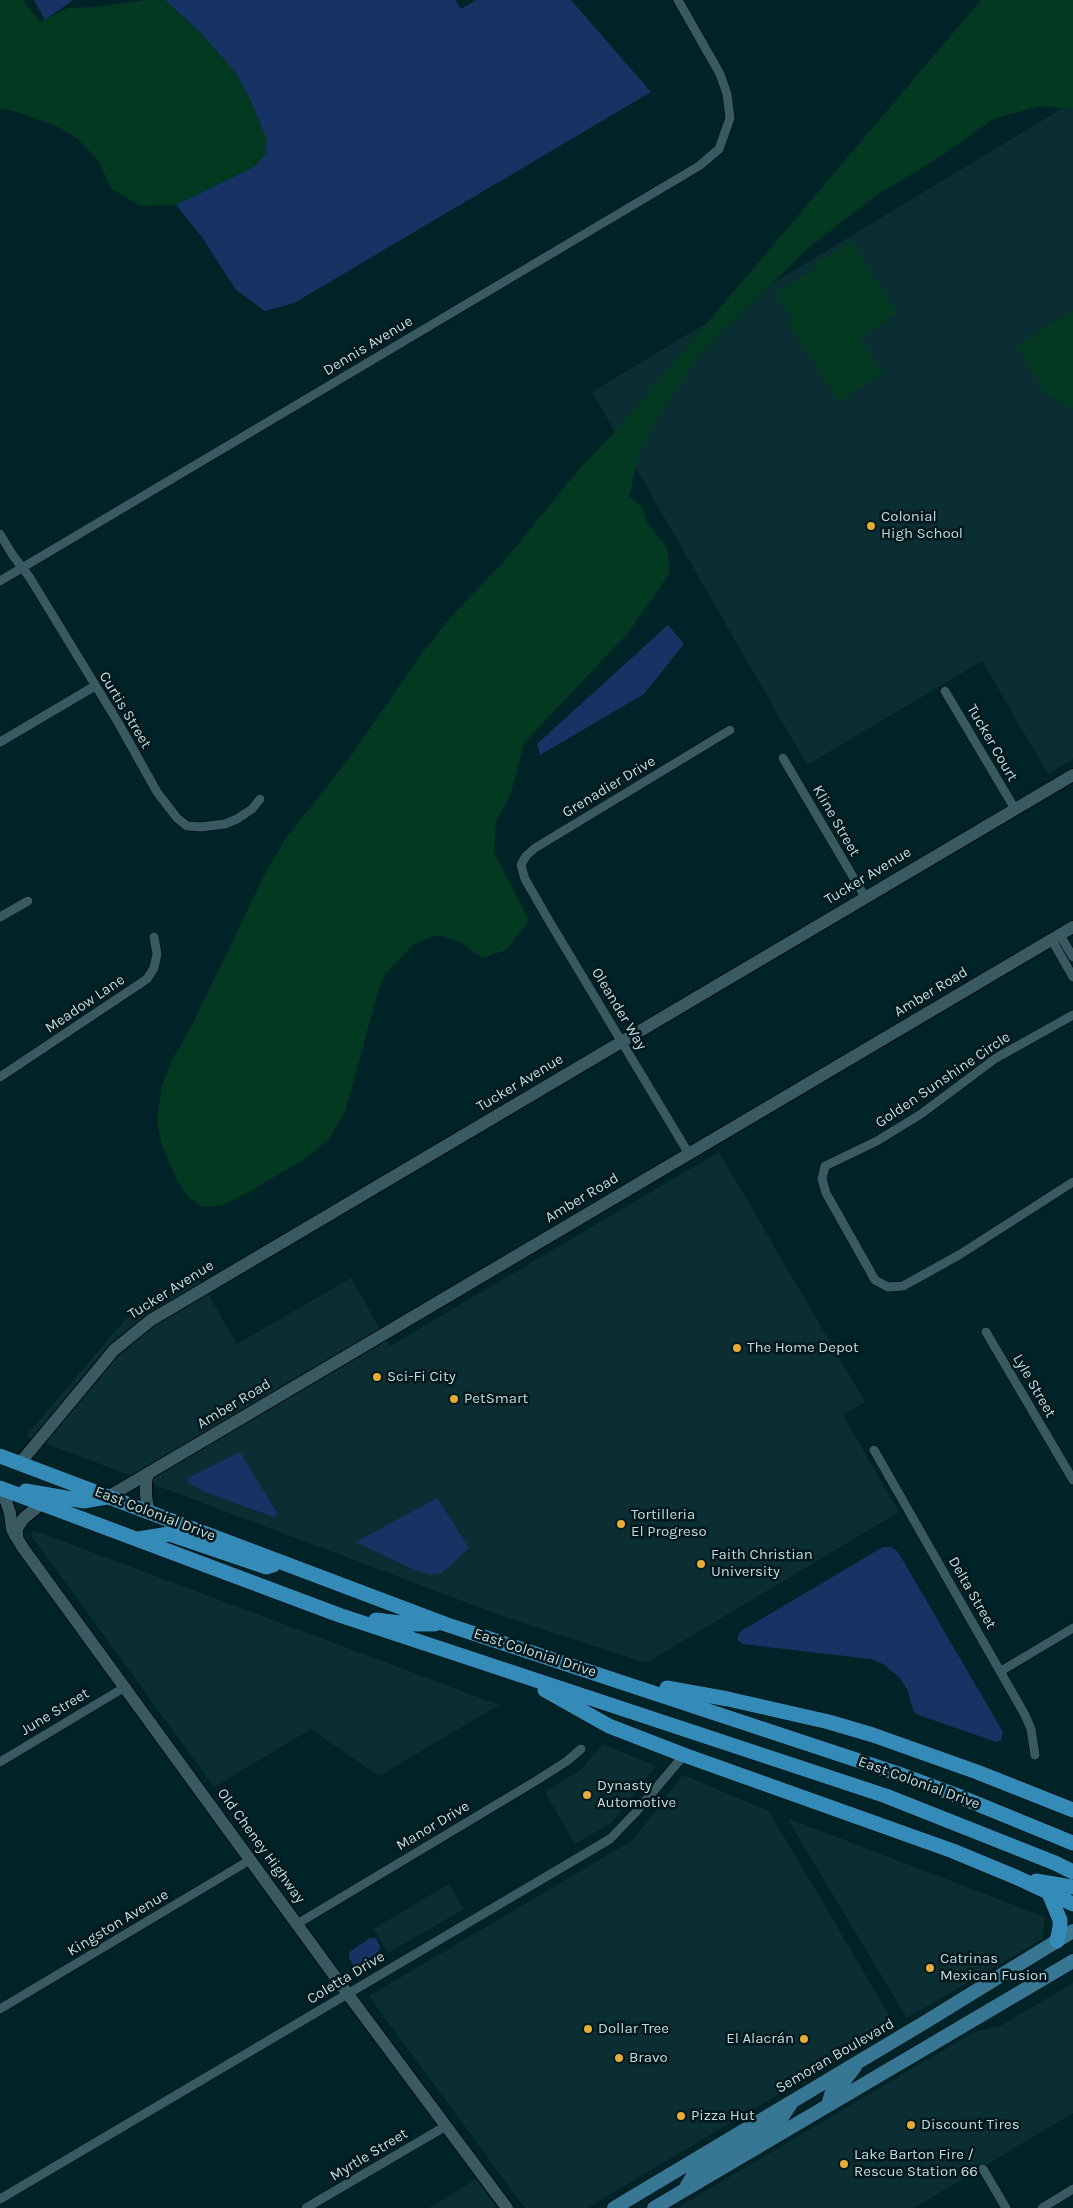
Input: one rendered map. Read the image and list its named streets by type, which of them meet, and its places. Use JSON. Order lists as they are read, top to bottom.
{
  "streets": {
    "highway": ["East Colonial Drive"],
    "main road": ["Semoran Boulevard"],
    "street": [
      "Dennis Avenue",
      "Curtis Street",
      "Tucker Court",
      "Grenadier Drive",
      "Kline Street",
      "Tucker Avenue",
      "Amber Road",
      "Meadow Lane",
      "Oleander Way",
      "Golden Sunshine Circle",
      "Lyle Street",
      "Delta Street",
      "June Street",
      "Manor Drive",
      "Old Cheney Highway",
      "Kingston Avenue",
      "Coletta Drive",
      "Myrtle Street"
    ]
  },
  "crossings": [
    ["Dennis Avenue", "Curtis Street"],
    ["Tucker Court", "Tucker Avenue"],
    ["Grenadier Drive", "Oleander Way"],
    ["Kline Street", "Tucker Avenue"],
    ["Tucker Avenue", "Oleander Way"],
    ["Tucker Avenue", "East Colonial Drive"],
    ["Amber Road", "Oleander Way"],
    ["Amber Road", "East Colonial Drive"],
    ["June Street", "Old Cheney Highway"],
    ["Manor Drive", "Old Cheney Highway"],
    ["Old Cheney Highway", "Kingston Avenue"],
    ["Old Cheney Highway", "Coletta Drive"],
    ["Old Cheney Highway", "Myrtle Street"]
  ],
  "places": [
    "Colonial High School",
    "The Home Depot",
    "Sci-Fi City",
    "PetSmart",
    "Tortilleria El Progreso",
    "Faith Christian University",
    "Dynasty Automotive",
    "Catrinas Mexican Fusion",
    "Dollar Tree",
    "El Alacrán",
    "Bravo",
    "Pizza Hut",
    "Discount Tires",
    "Lake Barton Fire / Rescue Station 66"
  ]
}
